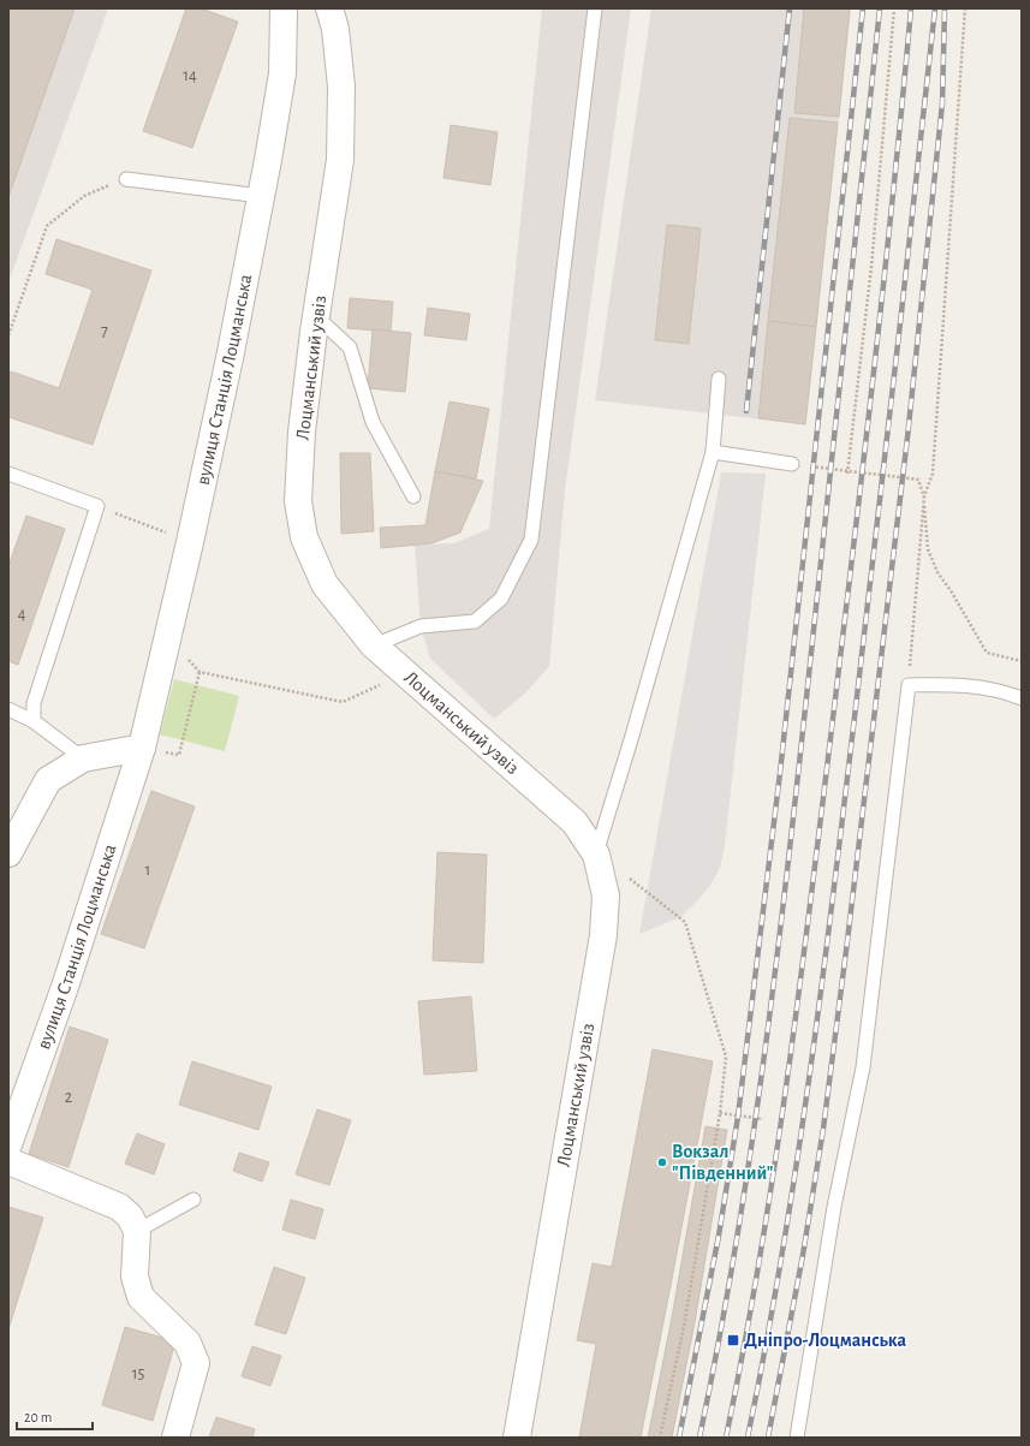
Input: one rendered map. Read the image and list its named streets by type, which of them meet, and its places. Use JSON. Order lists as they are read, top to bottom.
{
  "streets": {
    "street": ["Лоцманський узвіз", "вулиця Станція Лоцманська"]
  },
  "places": {
    "other": ["Вокзал \"Південний\""],
    "transit": ["Дніпро-Лоцманська"]
  },
  "house_numbers": [
    "14",
    "7",
    "4",
    "1",
    "2",
    "15"
  ],
  "scale_bar": "20 m"
}
